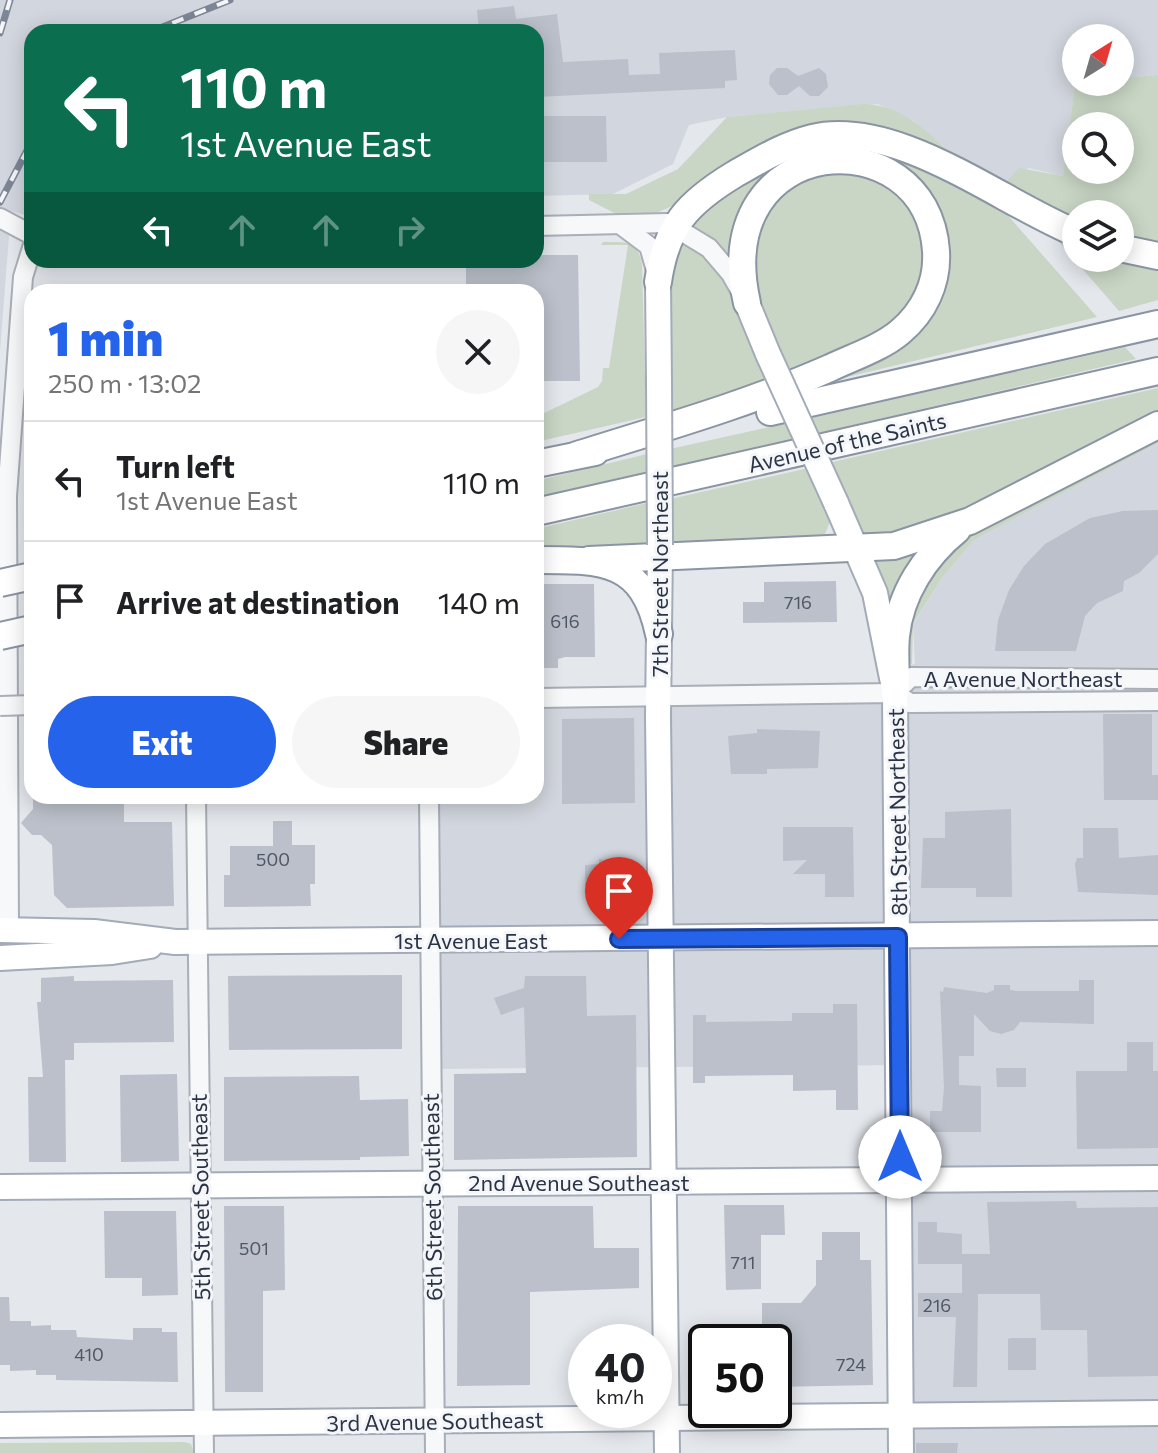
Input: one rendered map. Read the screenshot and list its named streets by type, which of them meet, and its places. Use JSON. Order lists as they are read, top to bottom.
{
  "streets": {
    "highway": ["Avenue of the Saints"],
    "main road": [
      "7th Street Northeast",
      "8th Street Northeast",
      "1st Avenue East",
      "2nd Avenue Southeast",
      "3rd Avenue Southeast"
    ],
    "street": ["A Avenue Northeast", "5th Street Southeast", "6th Street Southeast"]
  },
  "crossings": [
    ["7th Street Northeast", "A Avenue Northeast"],
    ["7th Street Northeast", "1st Avenue East"],
    ["7th Street Northeast", "2nd Avenue Southeast"],
    ["A Avenue Northeast", "8th Street Northeast"],
    ["8th Street Northeast", "1st Avenue East"],
    ["8th Street Northeast", "2nd Avenue Southeast"],
    ["8th Street Northeast", "3rd Avenue Southeast"],
    ["1st Avenue East", "5th Street Southeast"],
    ["1st Avenue East", "6th Street Southeast"],
    ["2nd Avenue Southeast", "5th Street Southeast"],
    ["2nd Avenue Southeast", "6th Street Southeast"],
    ["5th Street Southeast", "3rd Avenue Southeast"],
    ["6th Street Southeast", "3rd Avenue Southeast"]
  ],
  "house_numbers": [
    "716",
    "616",
    "500",
    "501",
    "711",
    "216",
    "410",
    "724"
  ],
  "north": "top right",
  "page": {
    "turn": ["110 m", "1st Avenue East"],
    "heading": ["1 min", "250 m · 13:02"],
    "list": [
      {
        "name": "Turn left",
        "note": "1st Avenue East",
        "value": "110 m"
      },
      {
        "name": "Arrive at destination",
        "value": "140 m"
      }
    ],
    "buttons": ["Exit", "Share"],
    "speed": "40 km/h",
    "limit": "50"
  }
}
